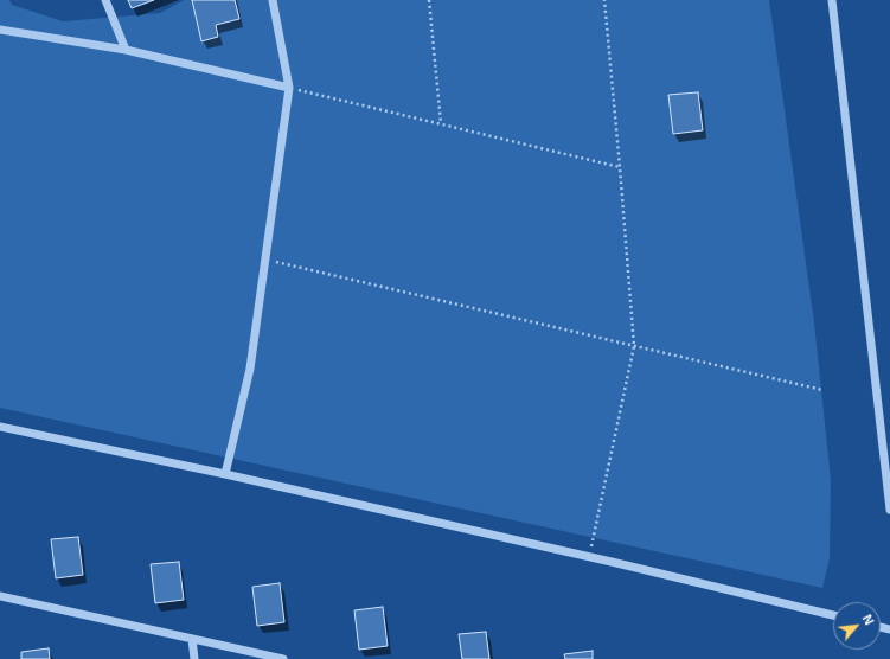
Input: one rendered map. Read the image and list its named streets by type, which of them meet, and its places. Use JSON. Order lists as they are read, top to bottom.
{
  "north": "top right"
}
